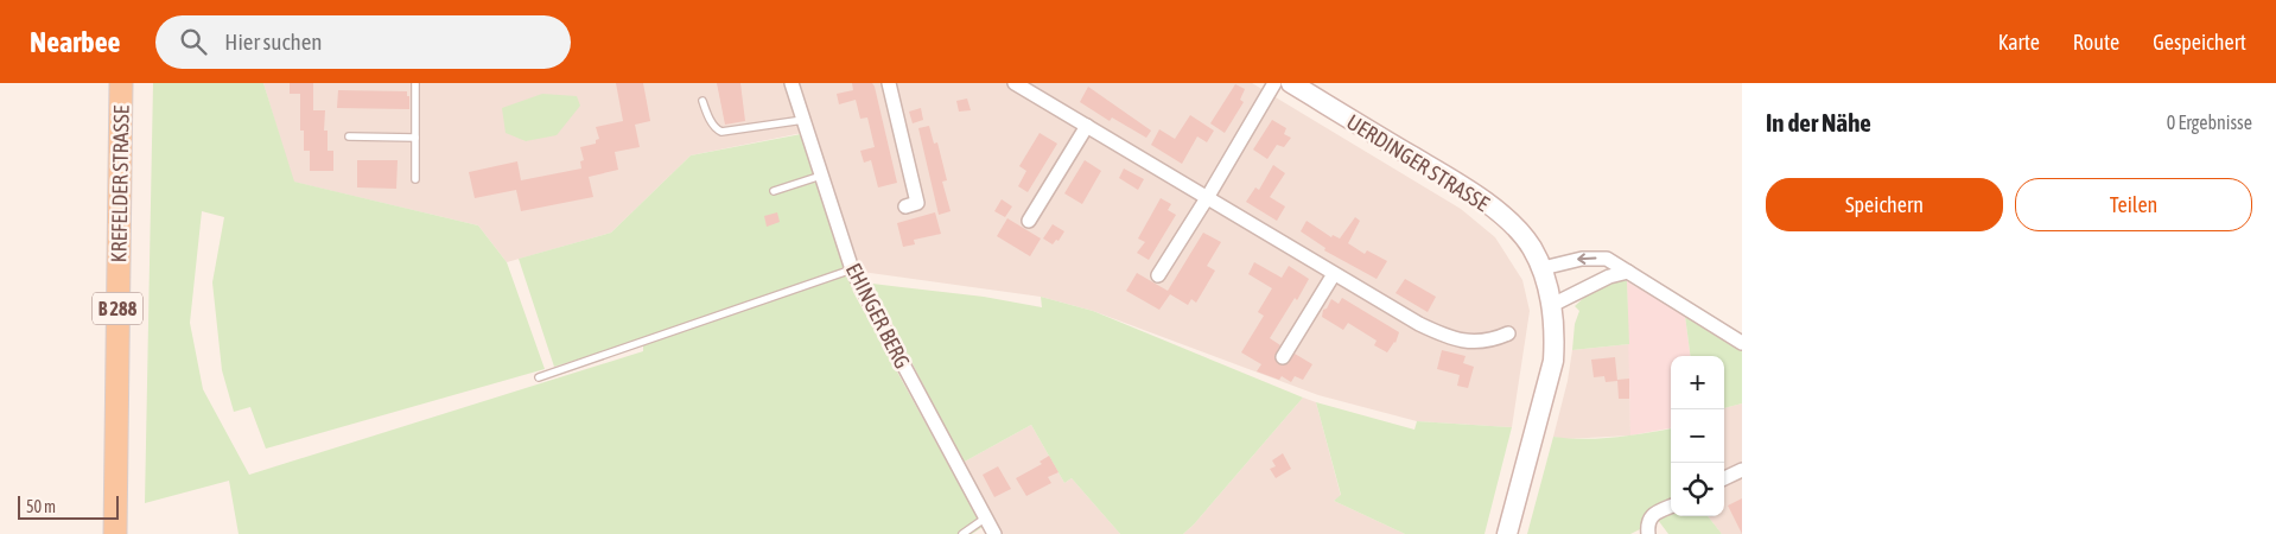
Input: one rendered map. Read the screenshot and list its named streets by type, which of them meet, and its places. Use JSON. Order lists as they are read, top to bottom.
{
  "streets": {
    "main road": ["UERDINGER STRASSE", "KREFELDER STRASSE", "B 288"],
    "street": ["EHINGER BERG"]
  },
  "scale_bar": "50 m",
  "page": {
    "header": "Nearbee",
    "search": "Hier suchen",
    "nav": ["Karte", "Route", "Gespeichert"],
    "heading": ["In der Nähe", "0 Ergebnisse"],
    "buttons": ["Speichern", "Teilen"],
    "map_buttons": ["+", "−"],
    "scale": "50 m"
  }
}
